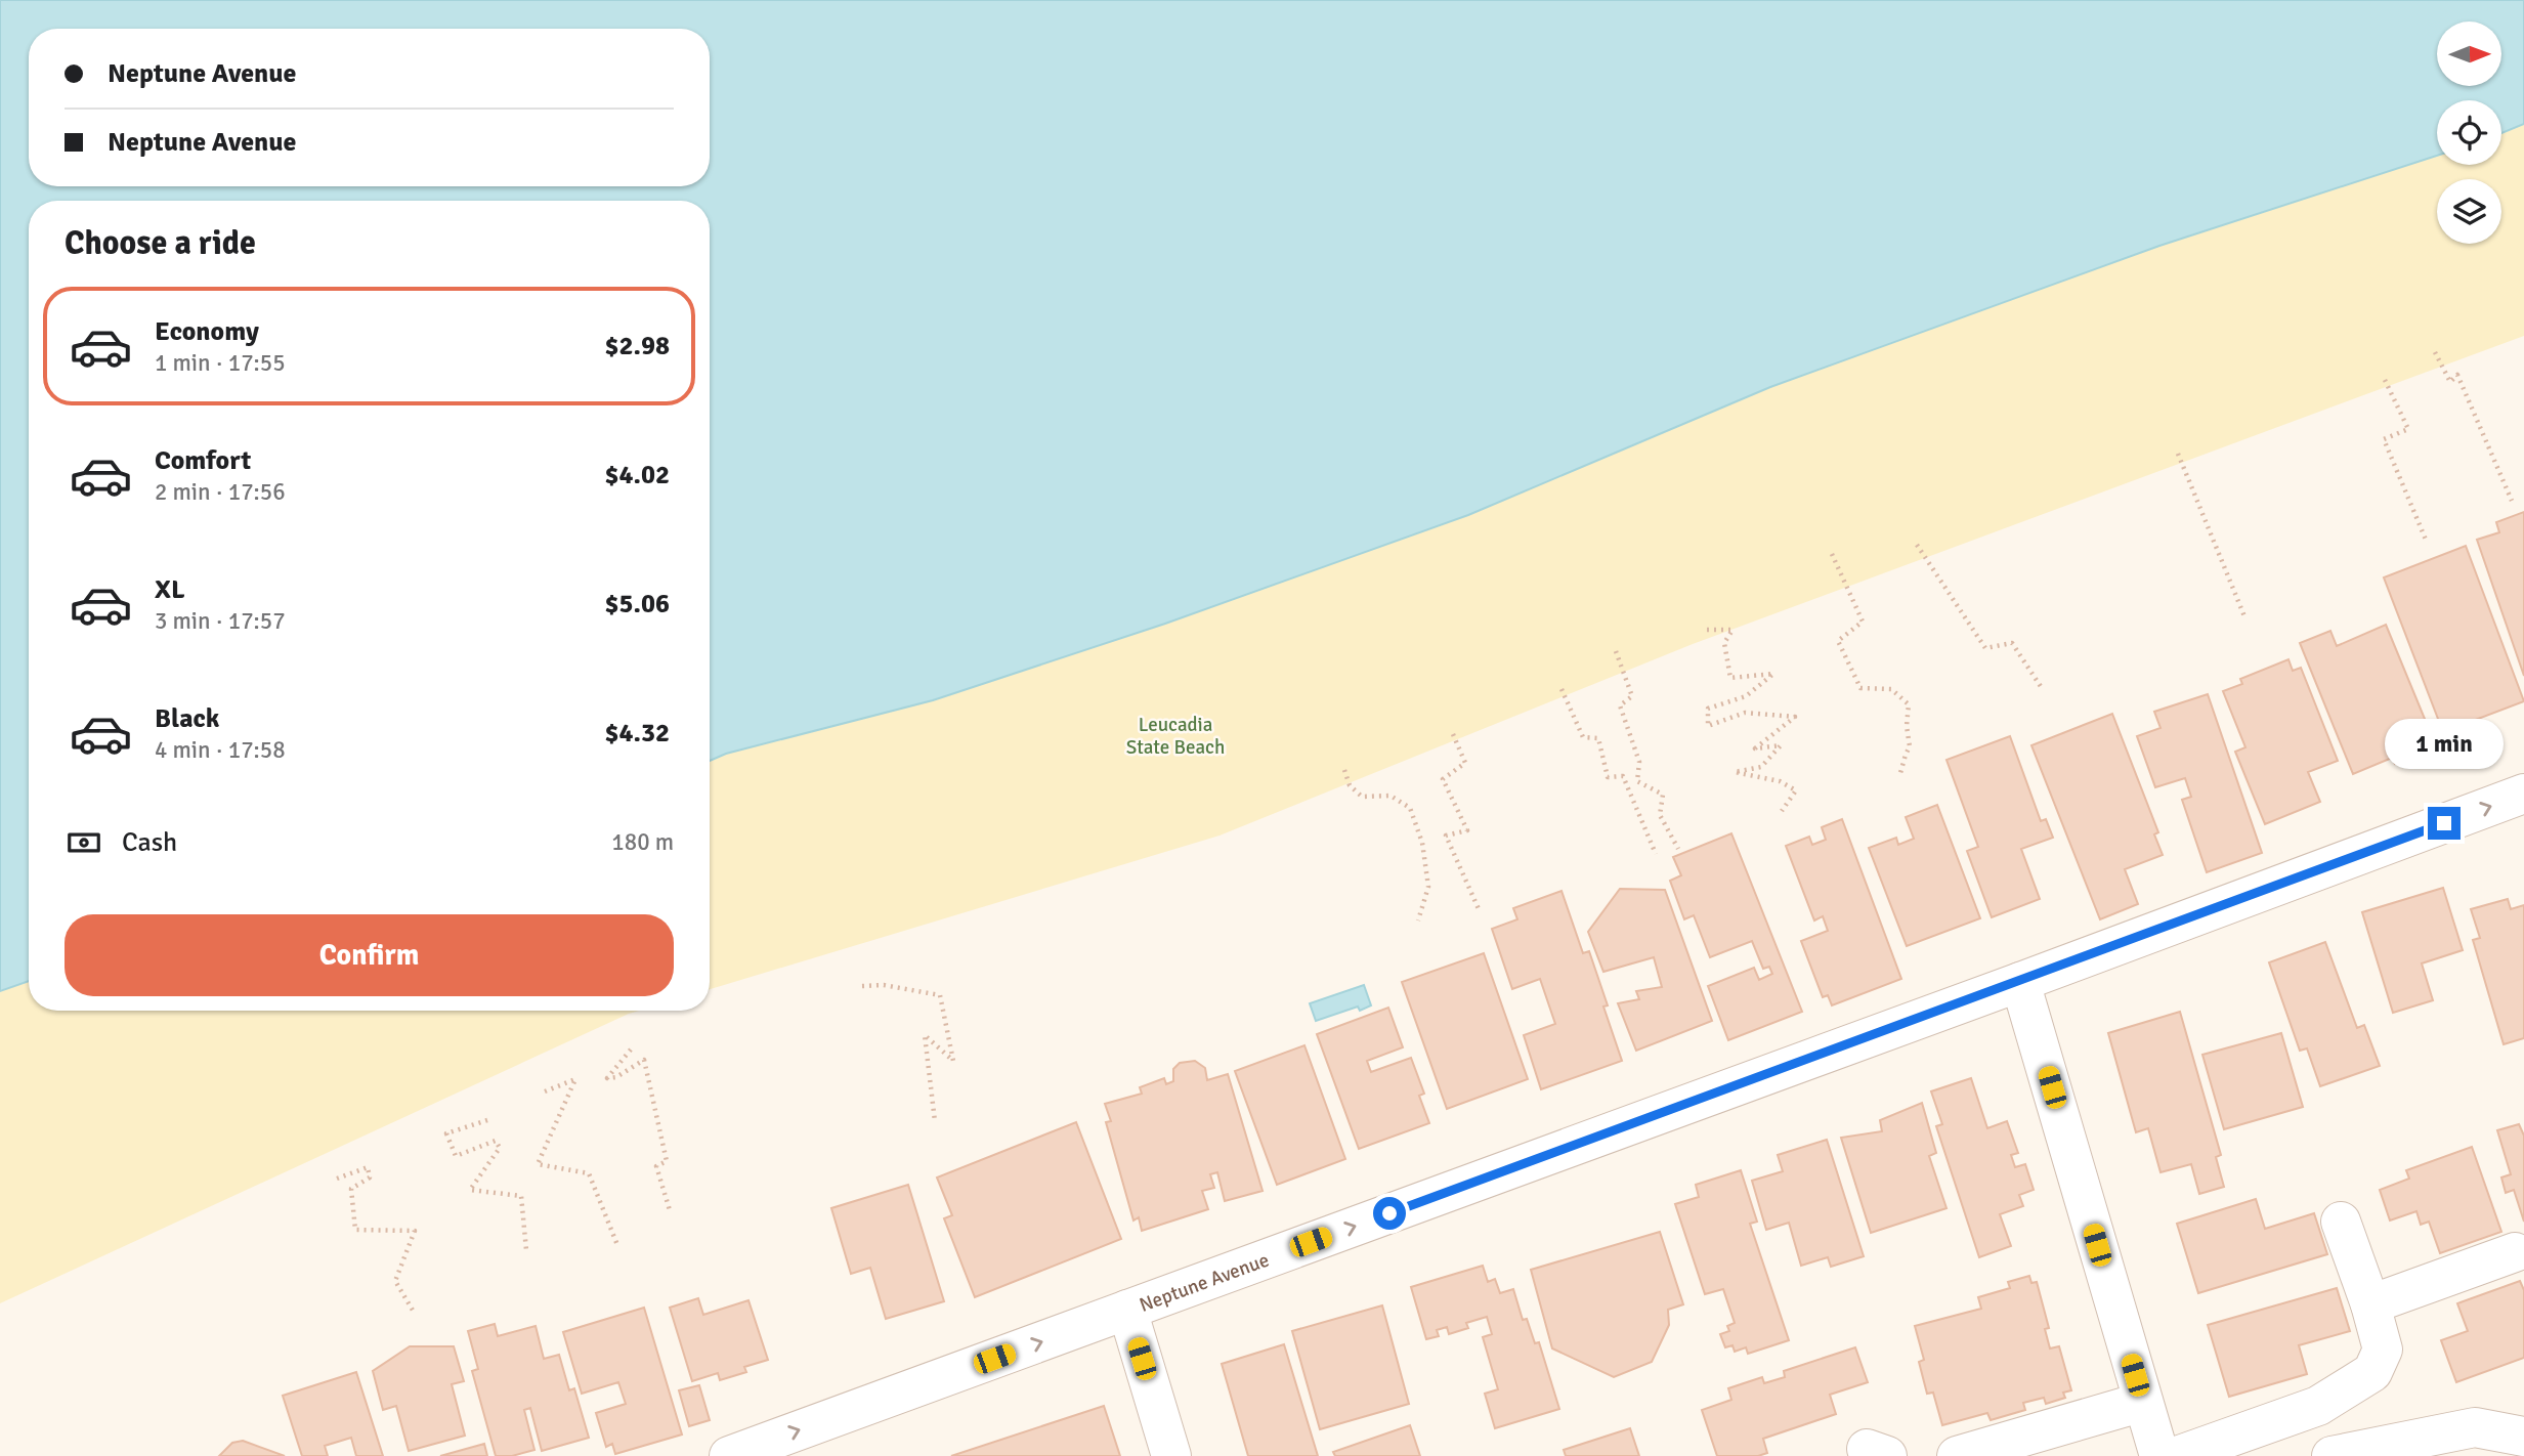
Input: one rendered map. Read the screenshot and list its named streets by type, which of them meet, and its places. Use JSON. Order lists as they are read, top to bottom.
{
  "streets": {
    "street": ["Neptune Avenue"]
  },
  "one_way": ["Neptune Avenue"],
  "parks": ["Leucadia State Beach"],
  "north": "right",
  "page": {
    "banner": ["Neptune Avenue", "Neptune Avenue"],
    "heading": "Choose a ride",
    "list": [
      {
        "name": "Economy",
        "note": "1 min · 17:55",
        "value": "$2.98"
      },
      {
        "name": "Comfort",
        "note": "2 min · 17:56",
        "value": "$4.02"
      },
      {
        "name": "XL",
        "note": "3 min · 17:57",
        "value": "$5.06"
      },
      {
        "name": "Black",
        "note": "4 min · 17:58",
        "value": "$4.32"
      }
    ],
    "bubble": "1 min",
    "pay": ["Cash", "180 m"],
    "buttons": "Confirm"
  }
}
